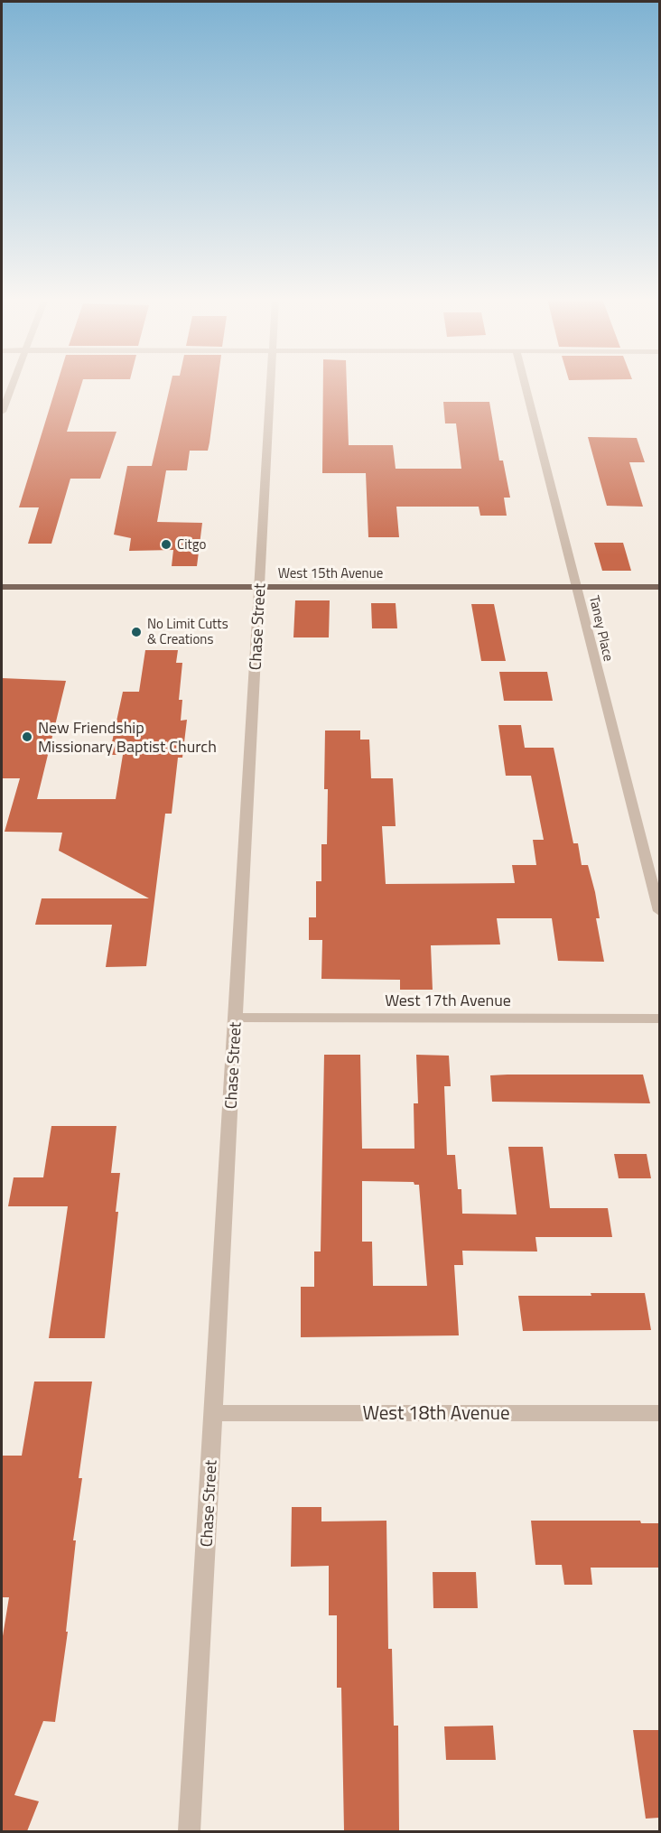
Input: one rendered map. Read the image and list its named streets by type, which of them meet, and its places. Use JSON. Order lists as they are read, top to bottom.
{
  "streets": {
    "main road": ["West 15th Avenue"],
    "street": [
      "Chase Street",
      "Taney Place",
      "West 17th Avenue",
      "West 18th Avenue"
    ]
  },
  "crossings": [
    ["West 15th Avenue", "Chase Street"],
    ["West 15th Avenue", "Taney Place"],
    ["Chase Street", "West 17th Avenue"],
    ["Chase Street", "West 18th Avenue"]
  ],
  "places": ["Citgo", "No Limit Cutts & Creations", "New Friendship Missionary Baptist Church"]
}
